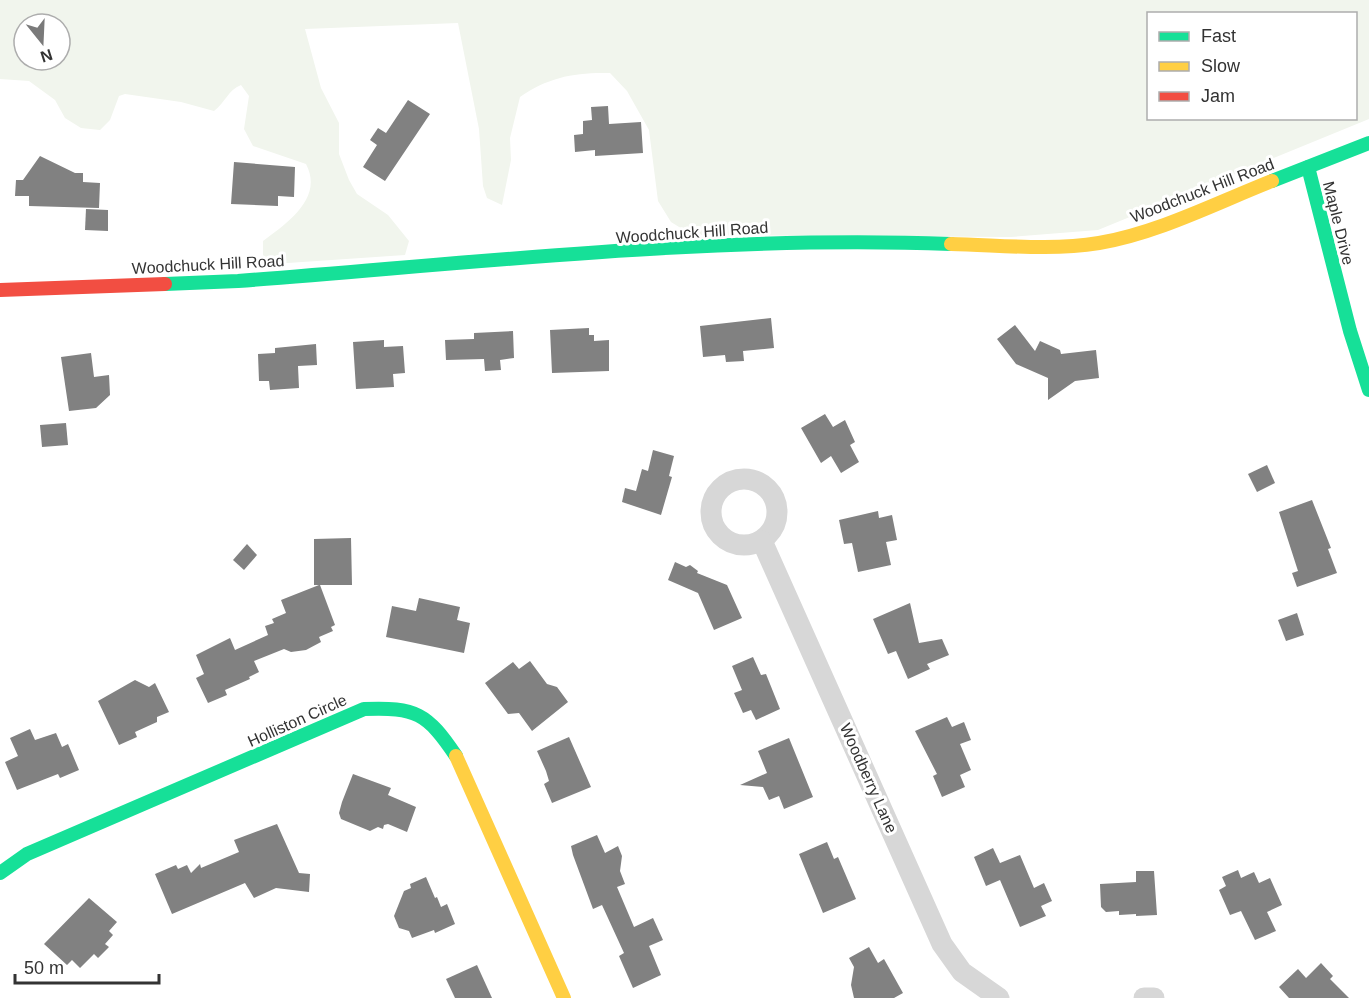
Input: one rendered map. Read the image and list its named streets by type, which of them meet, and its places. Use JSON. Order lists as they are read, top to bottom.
{
  "streets": {
    "street": [
      "Woodchuck Hill Road",
      "Maple Drive",
      "Holliston Circle",
      "Woodberry Lane"
    ]
  },
  "crossings": [
    ["Woodchuck Hill Road", "Maple Drive"]
  ],
  "legend": ["Fast", "Slow", "Jam"],
  "scale_bar": "50 m",
  "north": "bottom"
}
